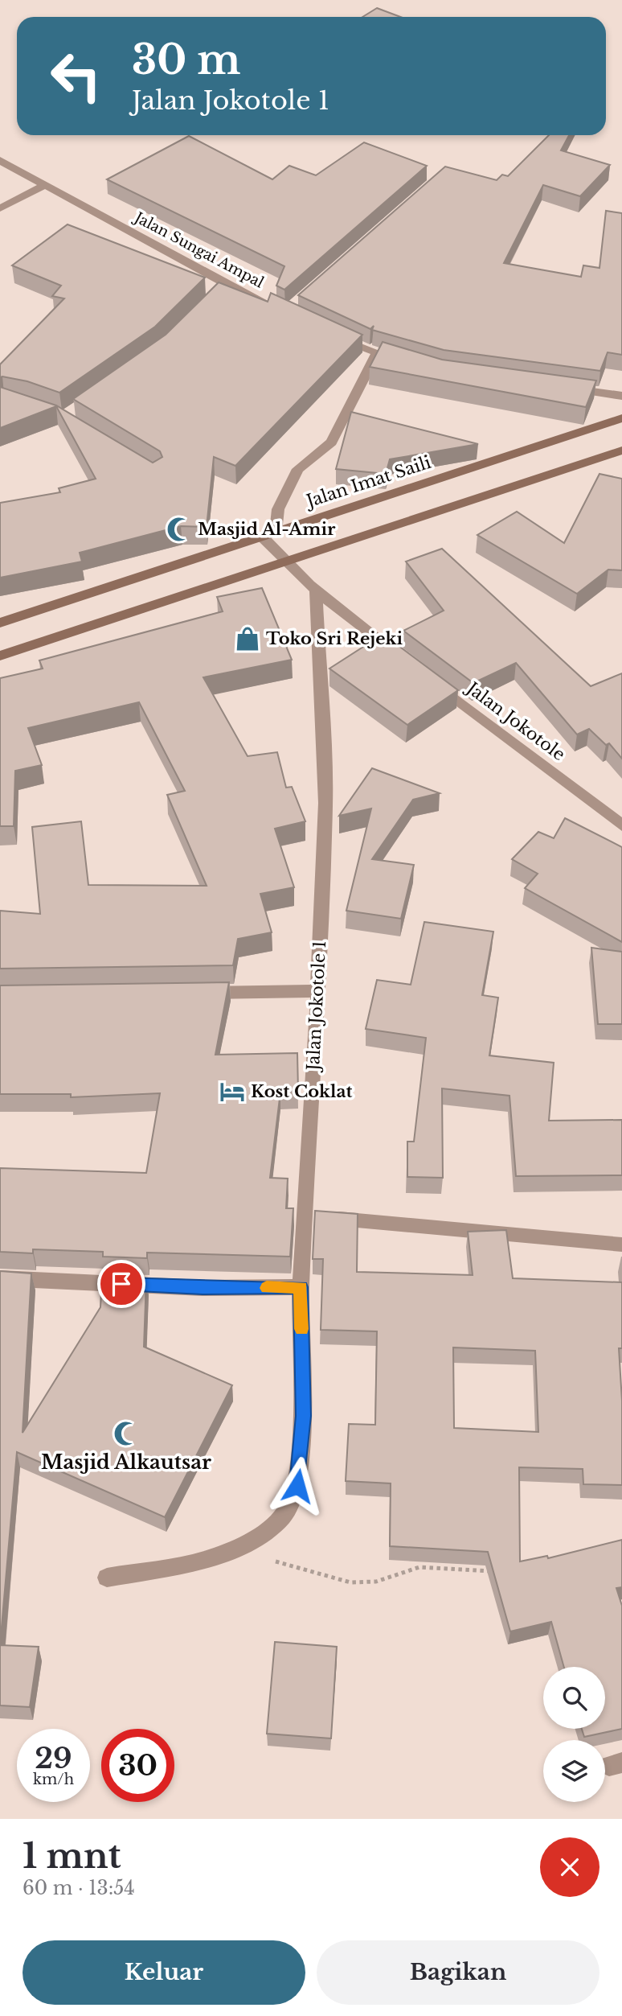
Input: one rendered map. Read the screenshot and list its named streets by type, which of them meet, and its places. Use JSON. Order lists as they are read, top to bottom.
{
  "streets": {
    "main road": ["Jalan Imat Saili"],
    "street": ["Jalan Sungai Ampal", "Jalan Jokotole", "Jalan Jokotole 1"]
  },
  "places": {
    "mosque": ["Masjid Al-Amir", "Masjid Alkautsar"],
    "shop": ["Toko Sri Rejeki"],
    "hotel": ["Kost Coklat"]
  },
  "page": {
    "turn": ["30 m", "Jalan Jokotole 1"],
    "speed": "29 km/h",
    "limit": "30",
    "heading": ["1 mnt", "60 m · 13:54"],
    "buttons": ["Keluar", "Bagikan"]
  }
}
